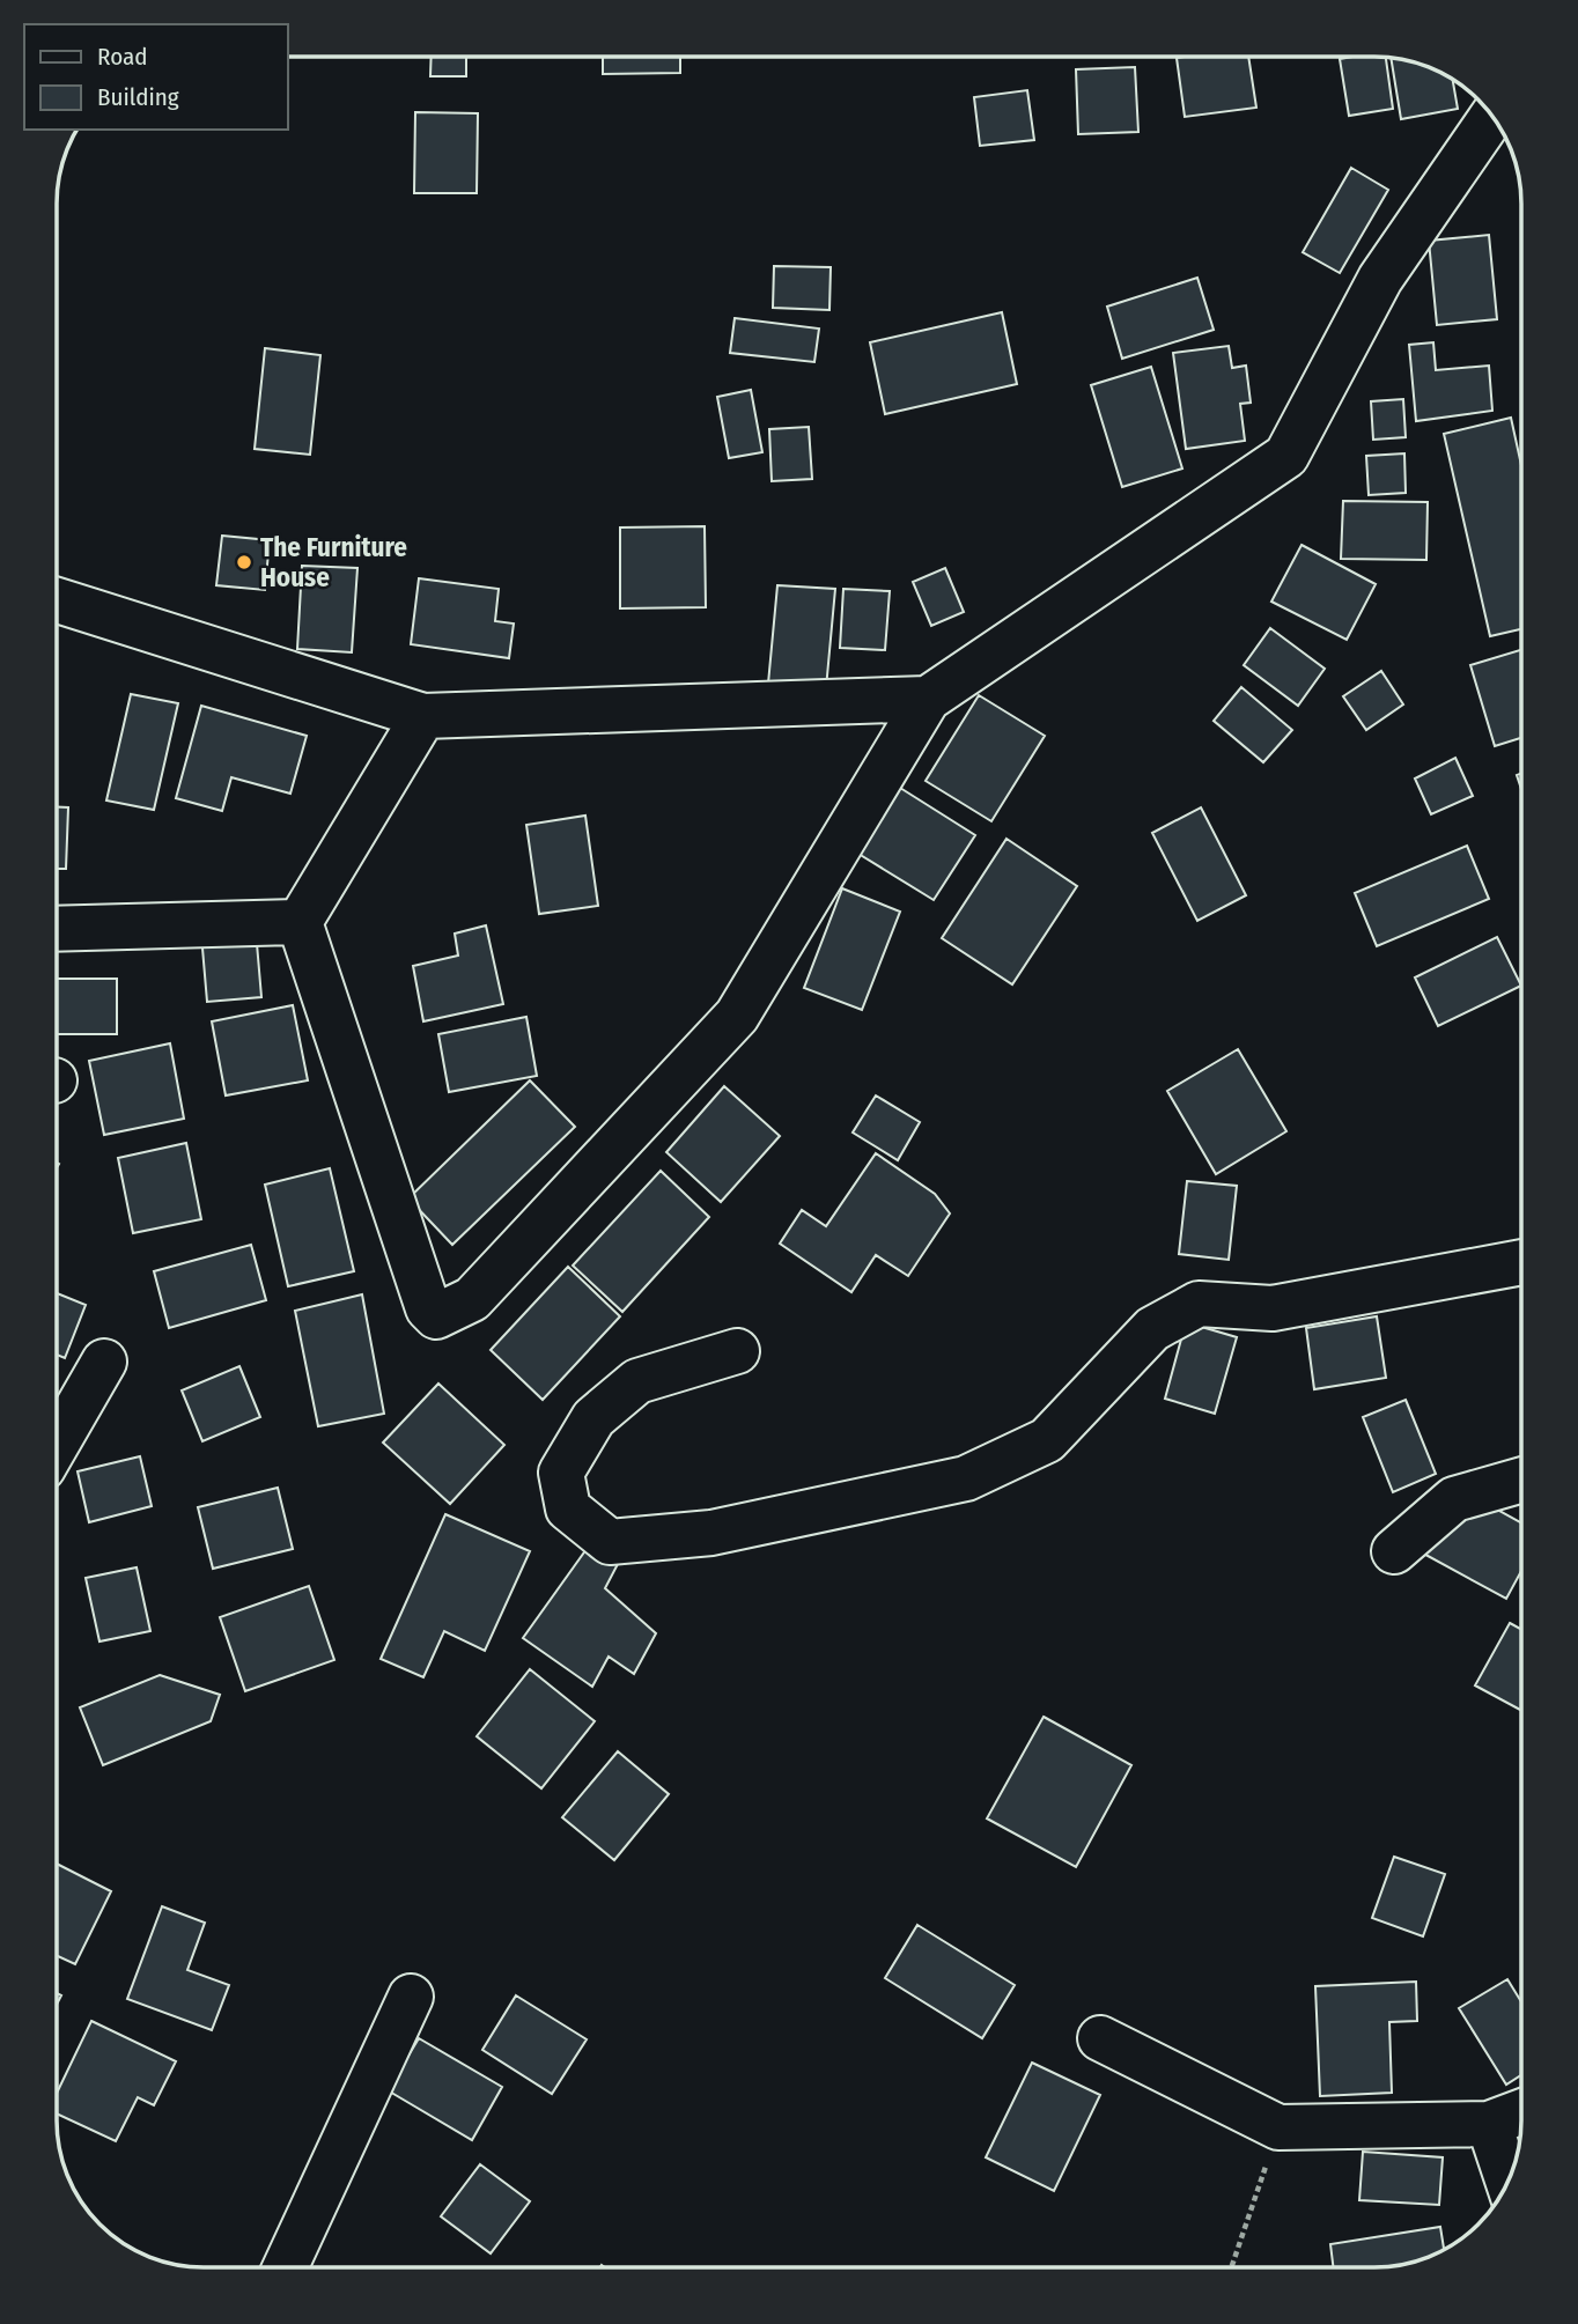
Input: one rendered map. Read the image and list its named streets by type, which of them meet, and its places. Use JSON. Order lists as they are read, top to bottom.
{
  "places": ["The Furniture House"],
  "legend": ["Road", "Building"]
}
